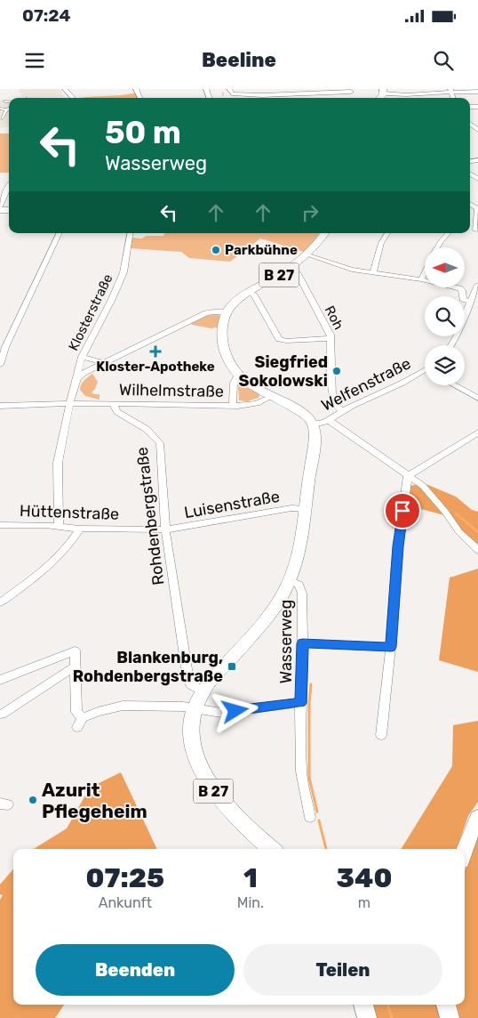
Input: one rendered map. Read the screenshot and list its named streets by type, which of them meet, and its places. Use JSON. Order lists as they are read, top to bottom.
{
  "streets": {
    "main road": ["B 27"],
    "street": [
      "Klosterstraße",
      "Roh",
      "Welfenstraße",
      "Wilhelmstraße",
      "Luisenstraße",
      "Hüttenstraße",
      "Rohdenbergstraße",
      "Wasserweg"
    ]
  },
  "crossings": [
    ["B 27", "Roh"],
    ["B 27", "Welfenstraße"],
    ["B 27", "Luisenstraße"],
    ["B 27", "Rohdenbergstraße"],
    ["B 27", "Wasserweg"],
    ["Klosterstraße", "Wilhelmstraße"],
    ["Klosterstraße", "Hüttenstraße"],
    ["Roh", "Welfenstraße"],
    ["Wilhelmstraße", "Rohdenbergstraße"],
    ["Luisenstraße", "Hüttenstraße"],
    ["Luisenstraße", "Rohdenbergstraße"],
    ["Hüttenstraße", "Rohdenbergstraße"]
  ],
  "places": {
    "other": ["Parkbühne", "Siegfried Sokolowski", "Azurit Pflegeheim"],
    "health": ["Kloster-Apotheke"],
    "transit": ["Blankenburg, Rohdenbergstraße"]
  },
  "north": "left",
  "page": {
    "status": "07:24",
    "header": "Beeline",
    "turn": ["50 m", "Wasserweg"],
    "eta": [
      "07:25",
      "Ankunft",
      "1",
      "Min.",
      "340",
      "m"
    ],
    "buttons": ["Beenden", "Teilen"]
  }
}
